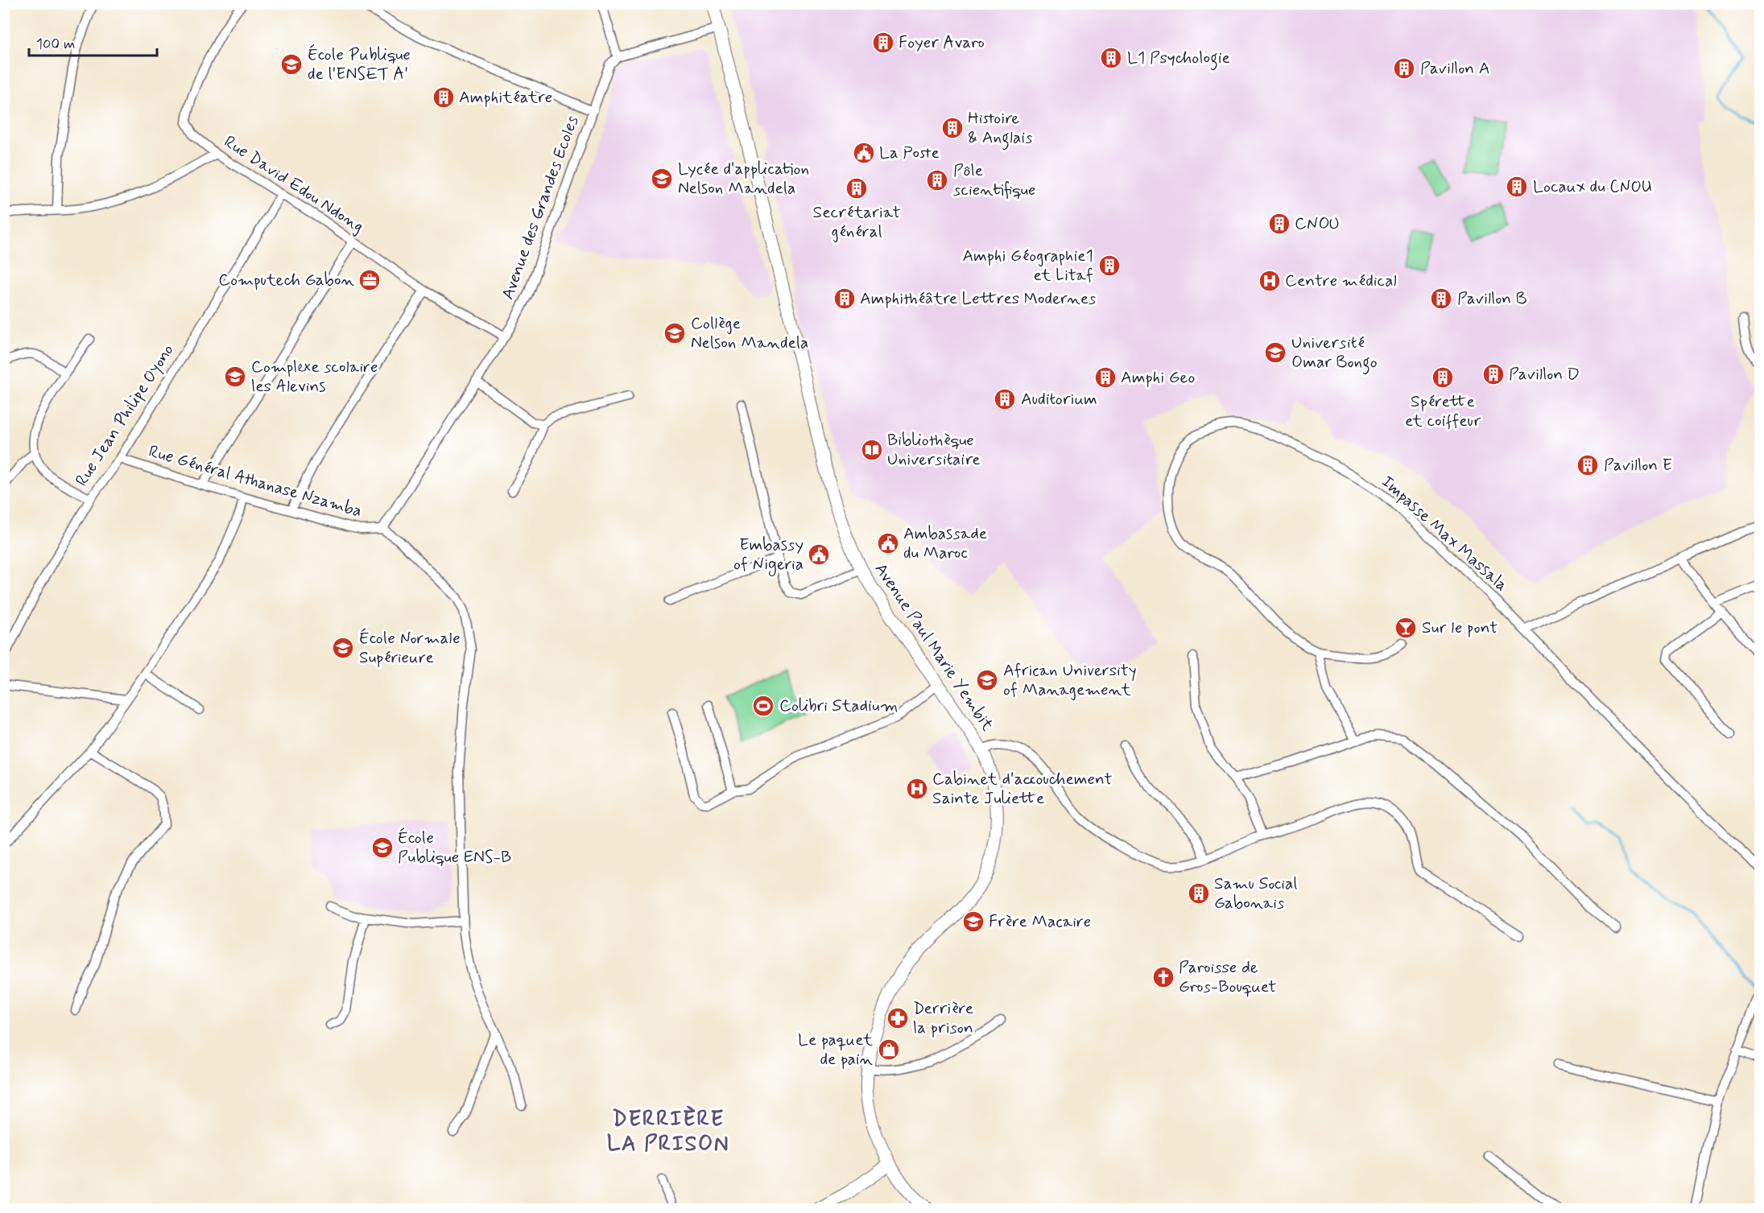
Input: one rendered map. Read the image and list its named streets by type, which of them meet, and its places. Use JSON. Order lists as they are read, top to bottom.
{
  "streets": {
    "main road": ["Avenue Paul Marie Yembit"],
    "street": [
      "Rue David Edou Ndong",
      "Avenue des Grandes Ecoles",
      "Rue Jean Philipe Oyono",
      "Rue Général Athanase Nzamba",
      "Impasse Max Massala"
    ]
  },
  "crossings": [
    ["Rue David Edou Ndong", "Avenue des Grandes Ecoles"],
    ["Rue David Edou Ndong", "Rue Jean Philipe Oyono"],
    ["Avenue des Grandes Ecoles", "Rue Général Athanase Nzamba"],
    ["Rue Jean Philipe Oyono", "Rue Général Athanase Nzamba"]
  ],
  "districts": ["DERRIÈRE LA PRISON"],
  "places": {
    "building": [
      "Foyer Avaro",
      "L1 Psychologie",
      "Pavillon A",
      "Amphitéatre",
      "Histoire & Anglais",
      "Pôle scientifique",
      "Locaux du CNOU",
      "Secrétariat général",
      "CNOU",
      "Amphi Géographie1 et Litaf",
      "Amphithéâtre Lettres Modernes",
      "Pavillon B",
      "Pavillon D",
      "Amphi Geo",
      "Spérette et coiffeur",
      "Auditorium",
      "Pavillon E",
      "Samu Social Gabonais"
    ],
    "school or university": [
      "École Publique de l'ENSET A'",
      "Lycée d'application Nelson Mandela",
      "Collège Nelson Mandela",
      "Université Omar Bongo",
      "Complexe scolaire les Alevins",
      "École Normale Supérieure",
      "African University of Management",
      "École Publique ENS-B",
      "Frère Macaire"
    ],
    "public building": ["La Poste", "Ambassade du Maroc", "Embassy of Nigeria"],
    "office": ["Computech Gabon"],
    "hospital": ["Centre médical", "Cabinet d'accouchement Sainte Juliette"],
    "library": ["Bibliothèque Universitaire"],
    "bar": ["Sur le pont"],
    "sports": ["Colibri Stadium"],
    "church": ["Paroisse de Gros-Bouquet"],
    "pharmacy": ["Derrière la prison"],
    "shop": ["Le paquet de pain"]
  },
  "scale_bar": "100 m"
}
